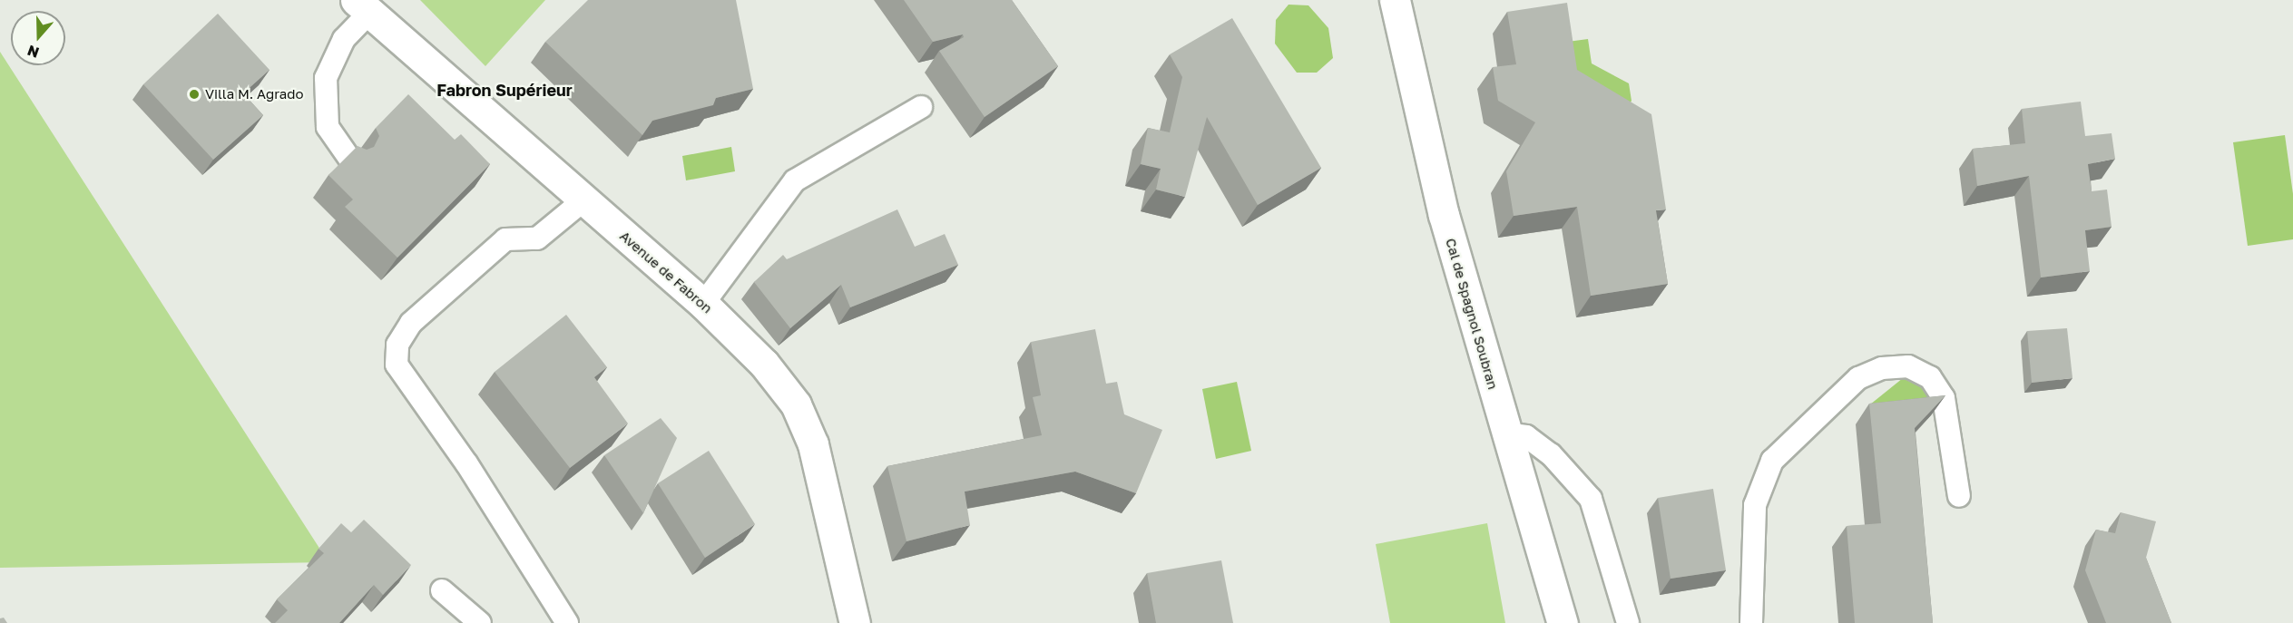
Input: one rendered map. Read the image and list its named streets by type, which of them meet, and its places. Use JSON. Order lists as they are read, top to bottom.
{
  "streets": {
    "street": ["Avenue de Fabron", "Cal de Spagnol Soubran"]
  },
  "districts": ["Fabron Supérieur"],
  "places": ["Villa M. Agrado"],
  "north": "bottom"
}
